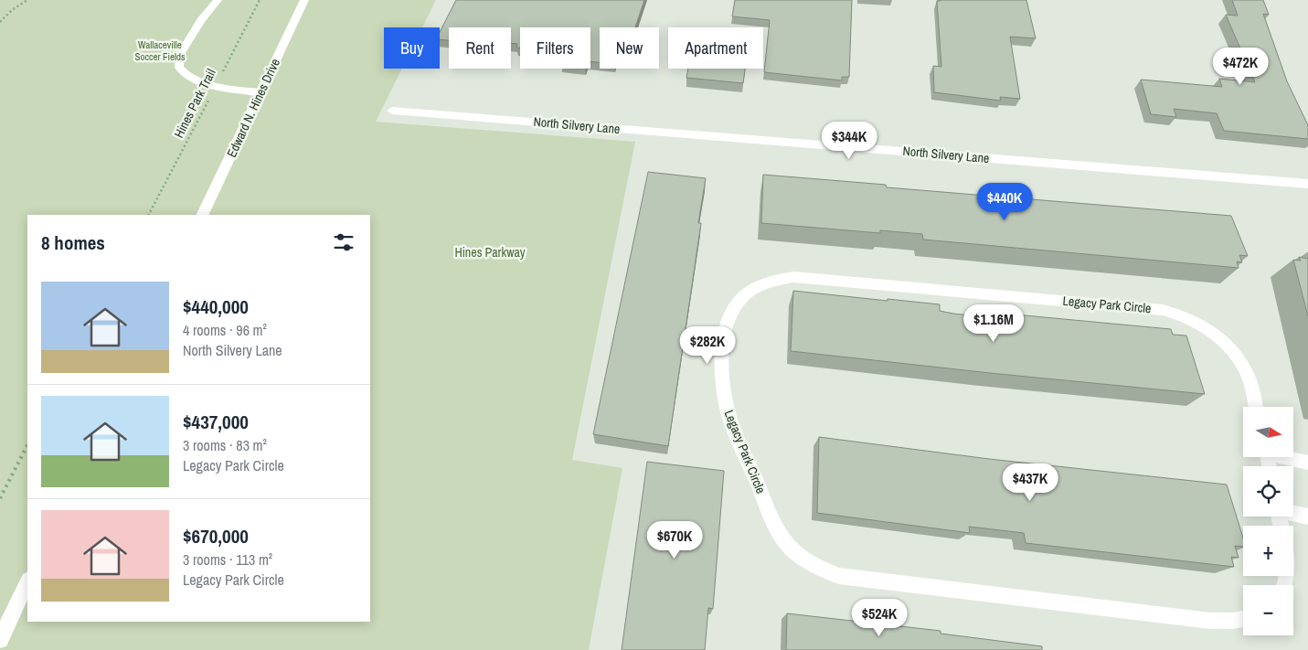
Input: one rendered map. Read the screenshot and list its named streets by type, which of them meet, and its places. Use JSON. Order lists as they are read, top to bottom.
{
  "streets": {
    "street": ["Edward N. Hines Drive", "North Silvery Lane", "Legacy Park Circle"],
    "path": ["Hines Park Trail"]
  },
  "parks": ["Wallaceville Soccer Fields", "Hines Parkway"],
  "north": "right",
  "page": {
    "chip": [
      "Buy",
      "Rent",
      "Filters",
      "New",
      "Apartment"
    ],
    "price": [
      "$472K",
      "$344K",
      "$440K",
      "$1.16M",
      "$282K",
      "$437K",
      "$670K",
      "$524K"
    ],
    "heading": "8 homes",
    "list": [
      {
        "name": "$440,000",
        "note": "4 rooms · 96 m² · North Silvery Lane"
      },
      {
        "name": "$437,000",
        "note": "3 rooms · 83 m² · Legacy Park Circle"
      },
      {
        "name": "$670,000",
        "note": "3 rooms · 113 m² · Legacy Park Circle"
      }
    ],
    "map_buttons": ["+", "−"]
  }
}
